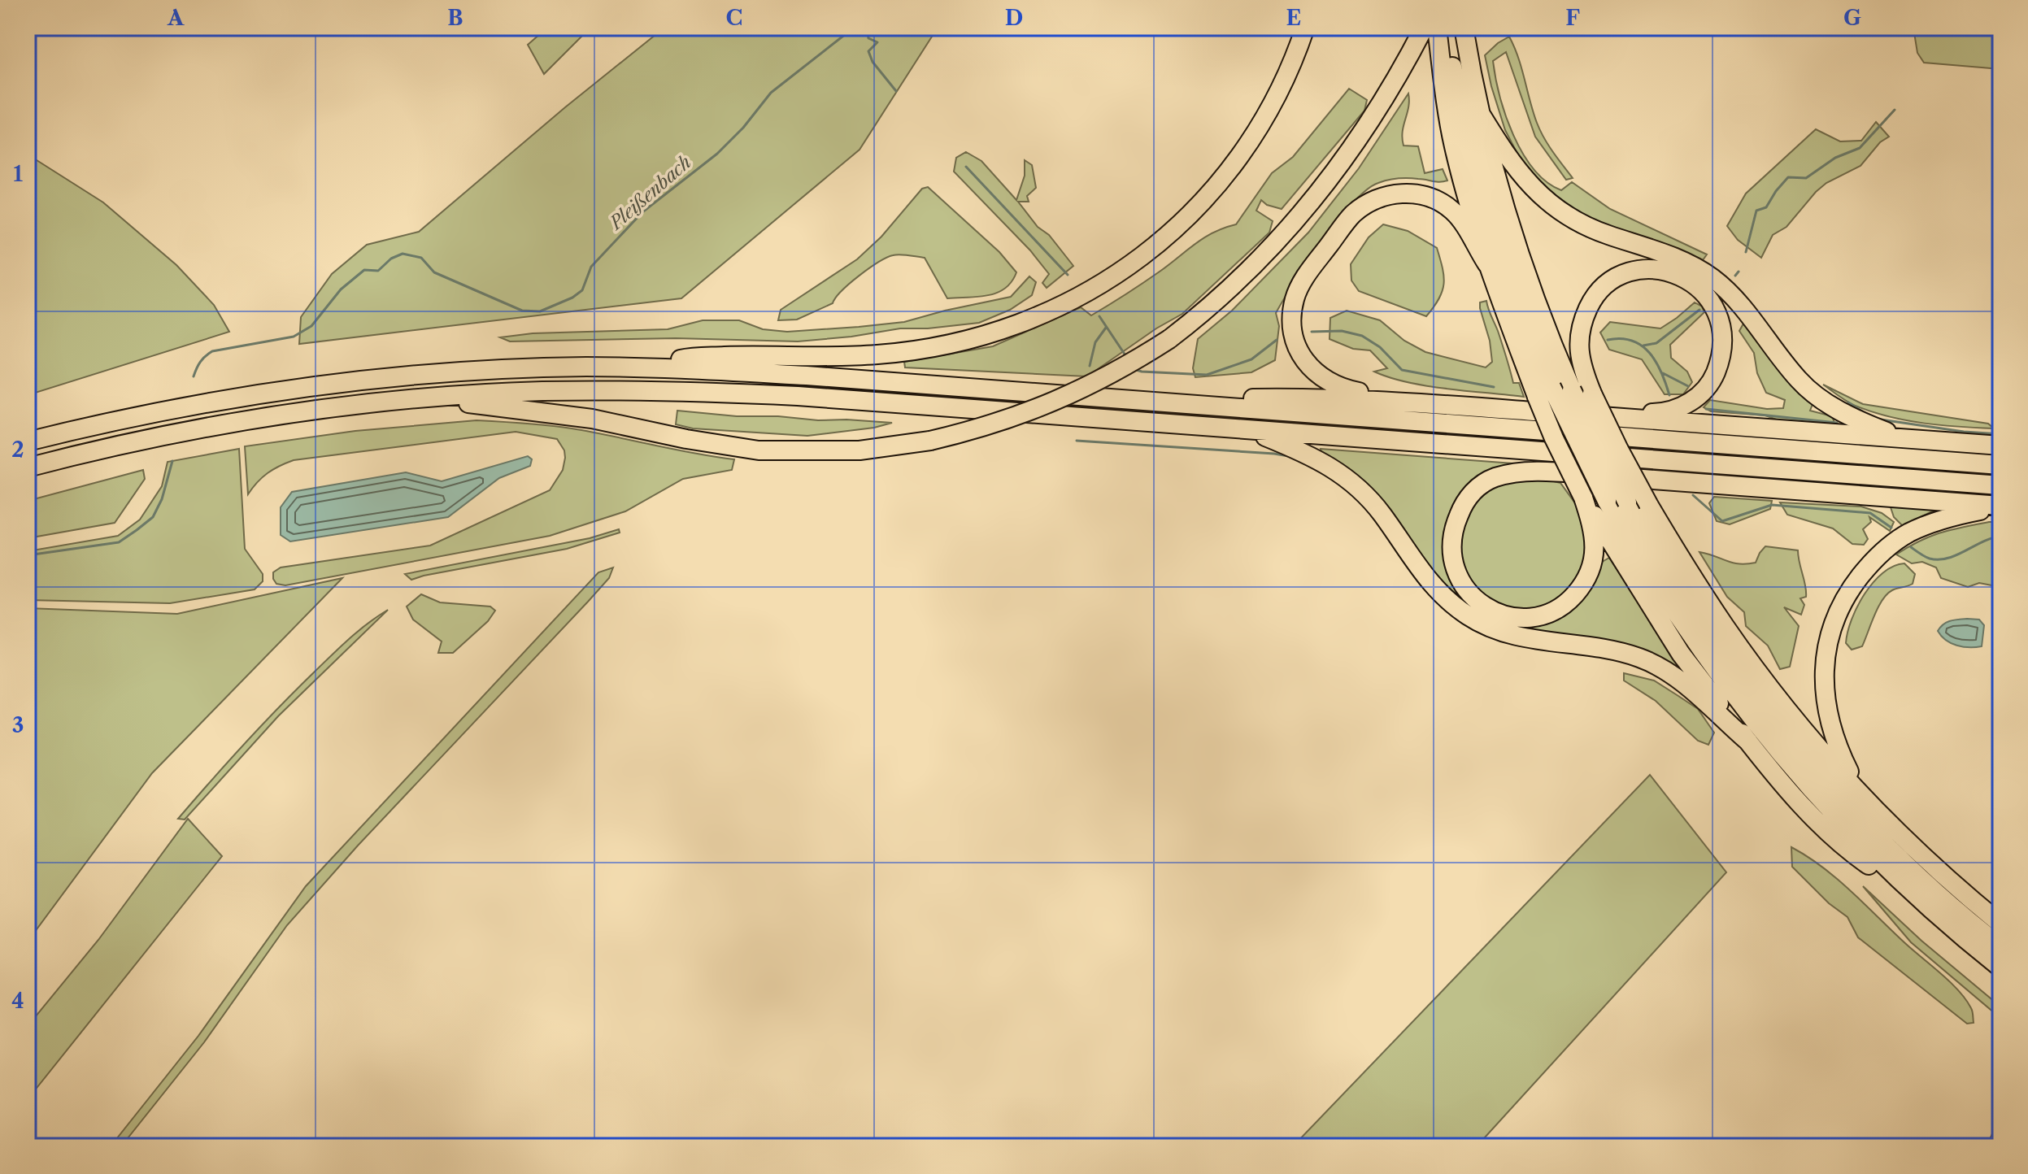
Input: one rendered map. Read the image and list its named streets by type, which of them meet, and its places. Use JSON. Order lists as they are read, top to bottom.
{
  "water": ["Pleißenbach"],
  "grid": {
    "columns": [
      "A",
      "B",
      "C",
      "D",
      "E",
      "F",
      "G"
    ],
    "rows": [
      "1",
      "2",
      "3",
      "4"
    ]
  }
}
